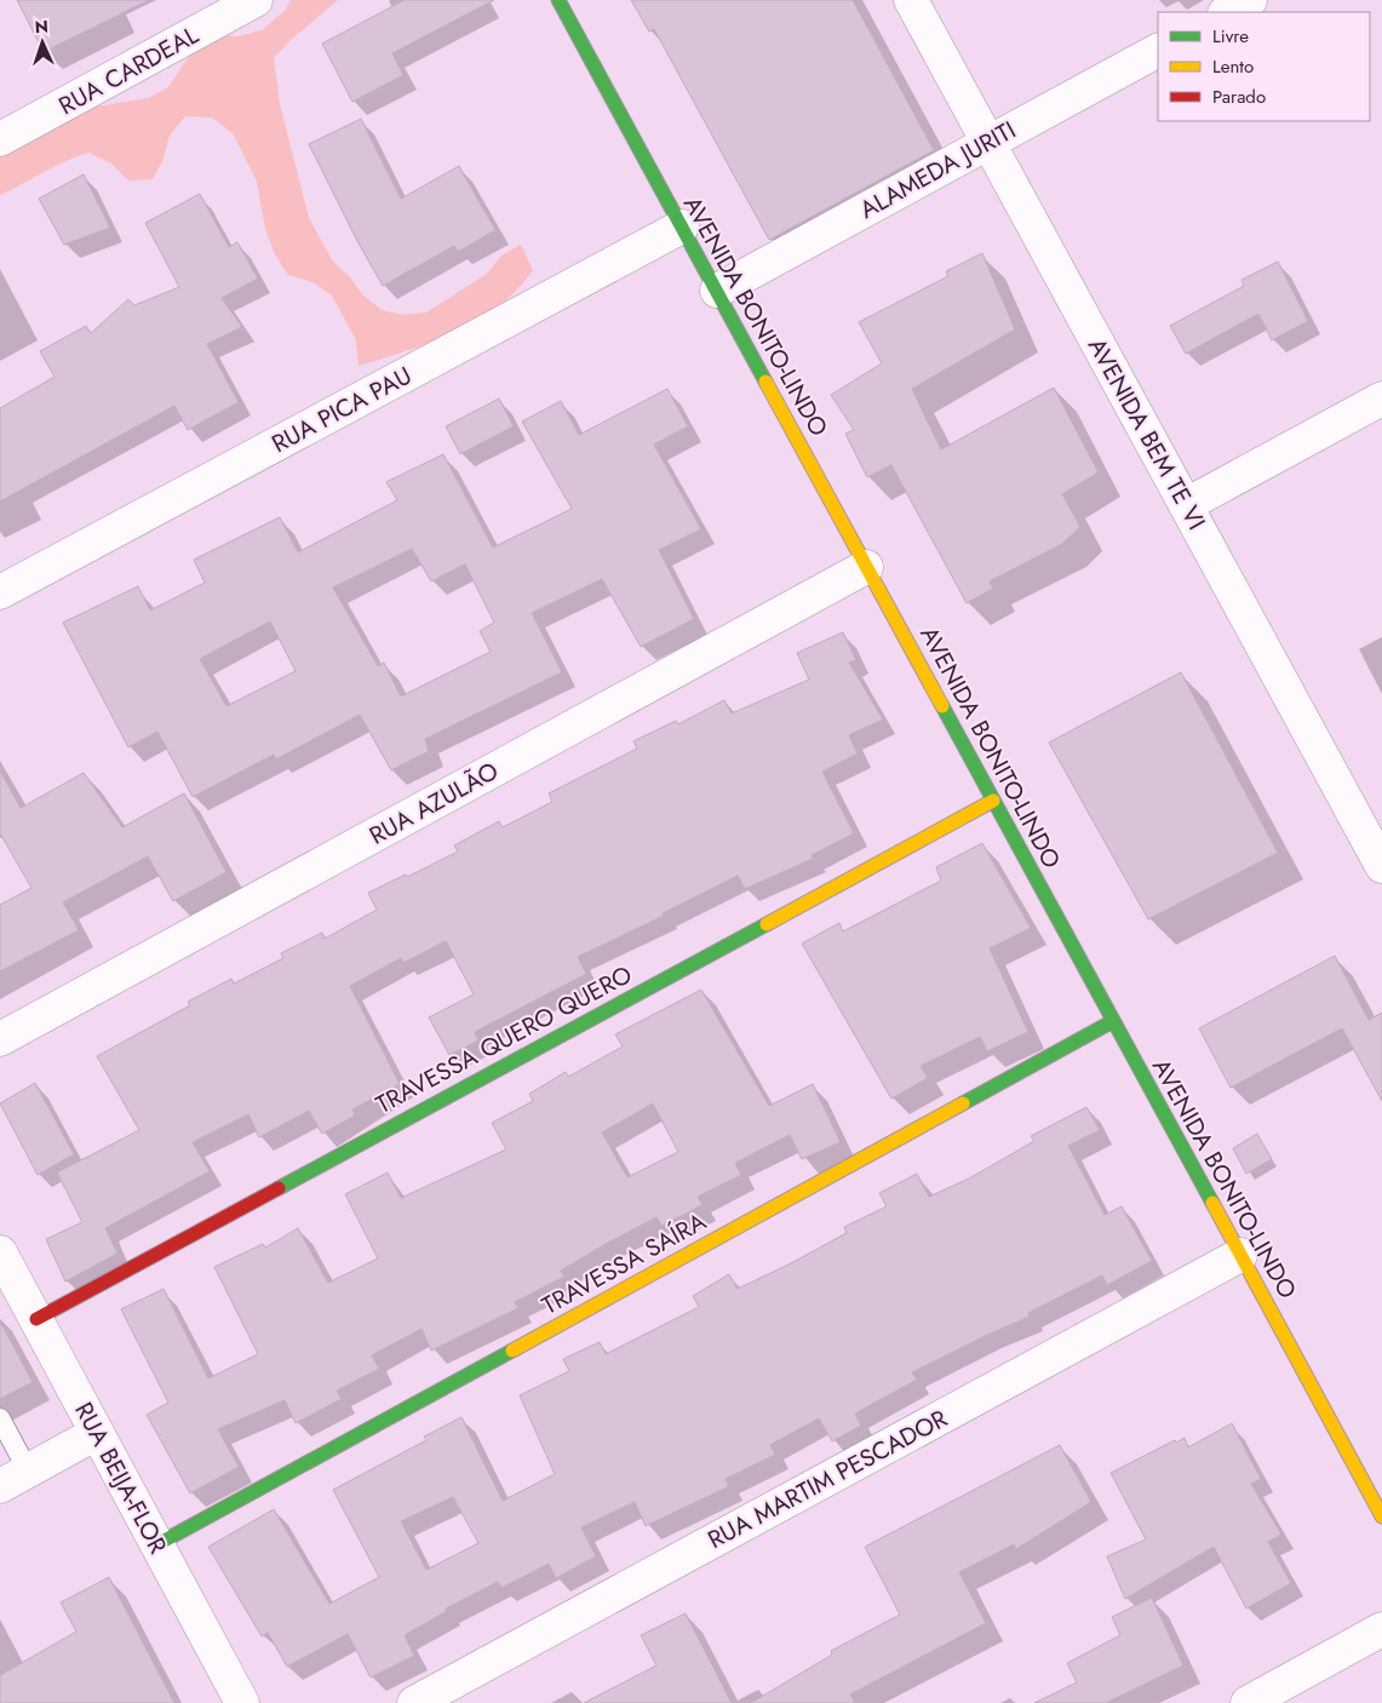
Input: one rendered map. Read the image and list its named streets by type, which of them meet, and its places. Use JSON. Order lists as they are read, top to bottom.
{
  "streets": {
    "street": [
      "RUA CARDEAL",
      "ALAMEDA JURITI",
      "AVENIDA BONITO-LINDO",
      "RUA PICA PAU",
      "AVENIDA BEM TE VI",
      "RUA AZULÃO",
      "TRAVESSA QUERO QUERO",
      "TRAVESSA SAÍRA",
      "RUA BEIJA-FLOR",
      "RUA MARTIM PESCADOR"
    ]
  },
  "crossings": [
    ["ALAMEDA JURITI", "AVENIDA BONITO-LINDO"],
    ["ALAMEDA JURITI", "AVENIDA BEM TE VI"],
    ["AVENIDA BONITO-LINDO", "RUA PICA PAU"],
    ["AVENIDA BONITO-LINDO", "RUA AZULÃO"],
    ["AVENIDA BONITO-LINDO", "TRAVESSA QUERO QUERO"],
    ["AVENIDA BONITO-LINDO", "TRAVESSA SAÍRA"],
    ["AVENIDA BONITO-LINDO", "RUA MARTIM PESCADOR"],
    ["TRAVESSA QUERO QUERO", "RUA BEIJA-FLOR"],
    ["TRAVESSA SAÍRA", "RUA BEIJA-FLOR"]
  ],
  "legend": ["Livre", "Lento", "Parado"],
  "north": "top"
}
